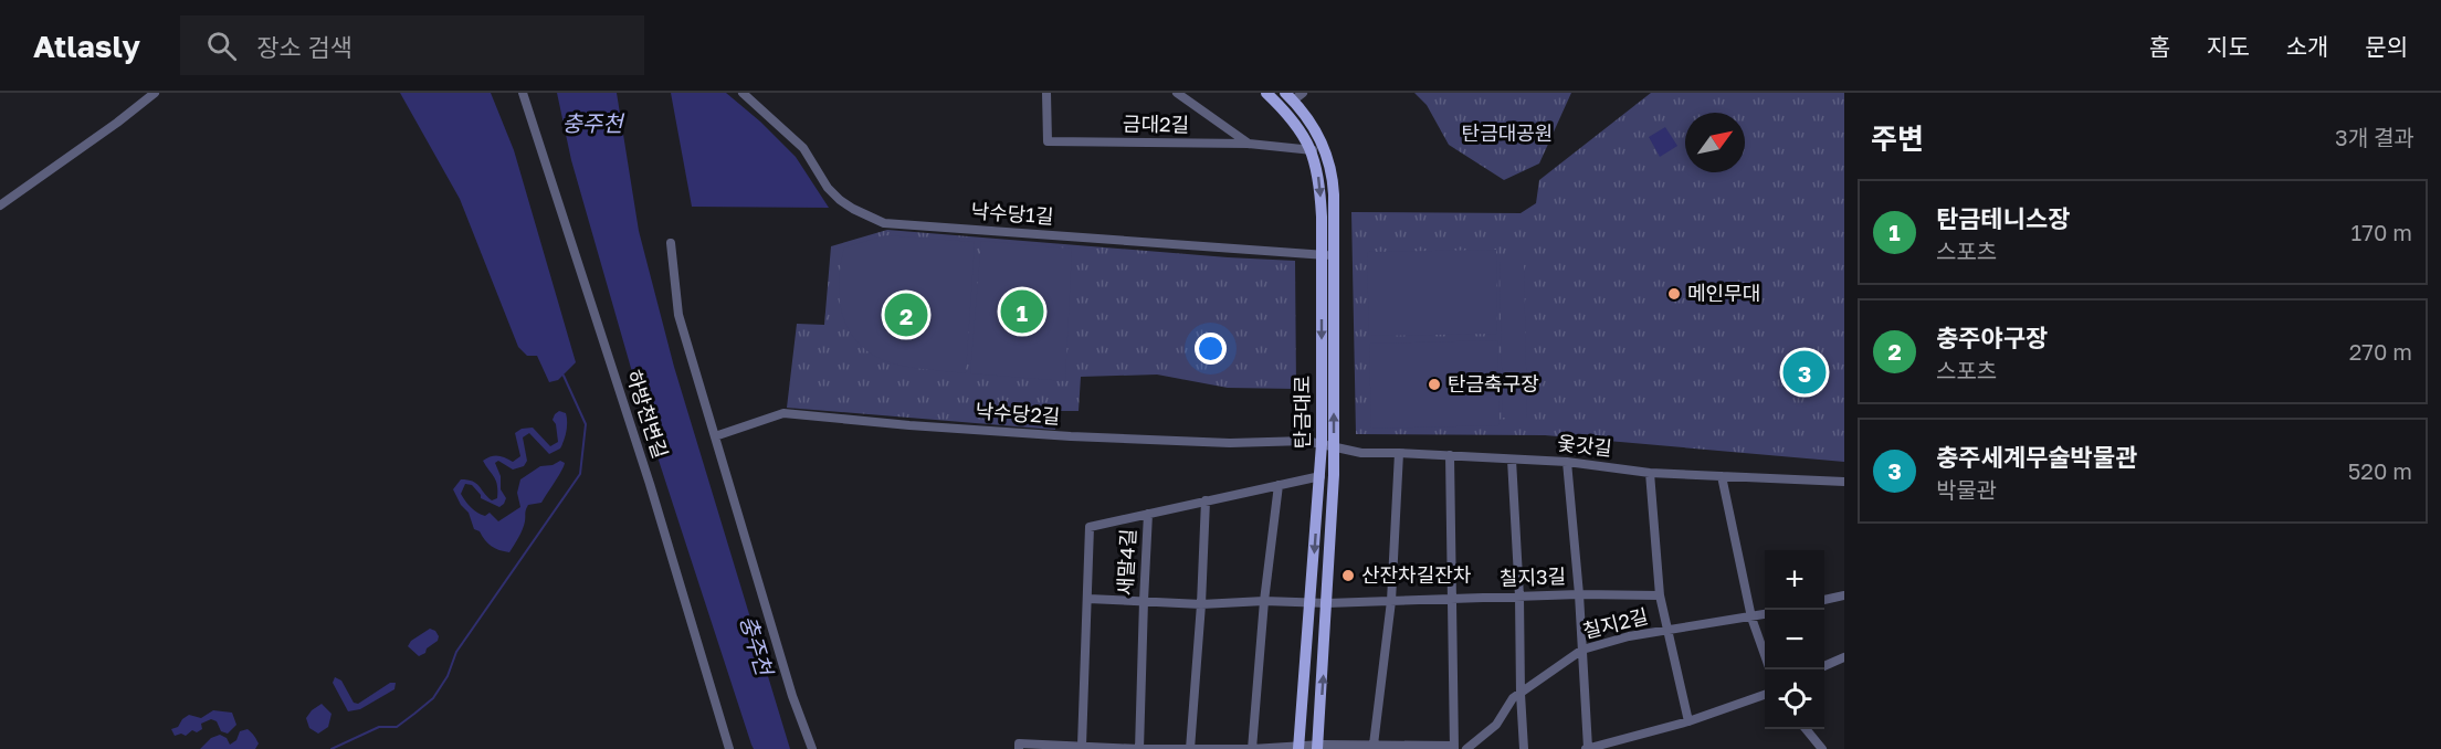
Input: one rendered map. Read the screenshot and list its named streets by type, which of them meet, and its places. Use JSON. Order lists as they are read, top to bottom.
{
  "streets": {
    "main road": ["탄금대로"],
    "street": [
      "금대2길",
      "낙수당1길",
      "하방천변길",
      "낙수당2길",
      "옻갓길",
      "새말4길",
      "칠지3길",
      "칠지2길"
    ]
  },
  "crossings": [
    ["금대2길", "탄금대로"],
    ["낙수당1길", "탄금대로"],
    ["탄금대로", "낙수당2길"],
    ["탄금대로", "옻갓길"],
    ["탄금대로", "새말4길"],
    ["탄금대로", "칠지3길"],
    ["낙수당2길", "옻갓길"],
    ["새말4길", "칠지3길"]
  ],
  "water": ["충주천"],
  "parks": ["탄금대공원"],
  "places": ["메인무대", "탄금축구장", "산잔차길잔차"],
  "north": "top right",
  "page": {
    "header": "Atlasly",
    "search": "장소 검색",
    "nav": [
      "홈",
      "지도",
      "소개",
      "문의"
    ],
    "heading": ["주변", "3개 결과"],
    "list": [
      {
        "mark": "1",
        "name": "탄금테니스장",
        "note": "스포츠",
        "value": "170 m"
      },
      {
        "mark": "2",
        "name": "충주야구장",
        "note": "스포츠",
        "value": "270 m"
      },
      {
        "mark": "3",
        "name": "충주세계무술박물관",
        "note": "박물관",
        "value": "520 m"
      }
    ],
    "pins": ["1", "2", "3"],
    "map_buttons": ["+", "−"]
  }
}
